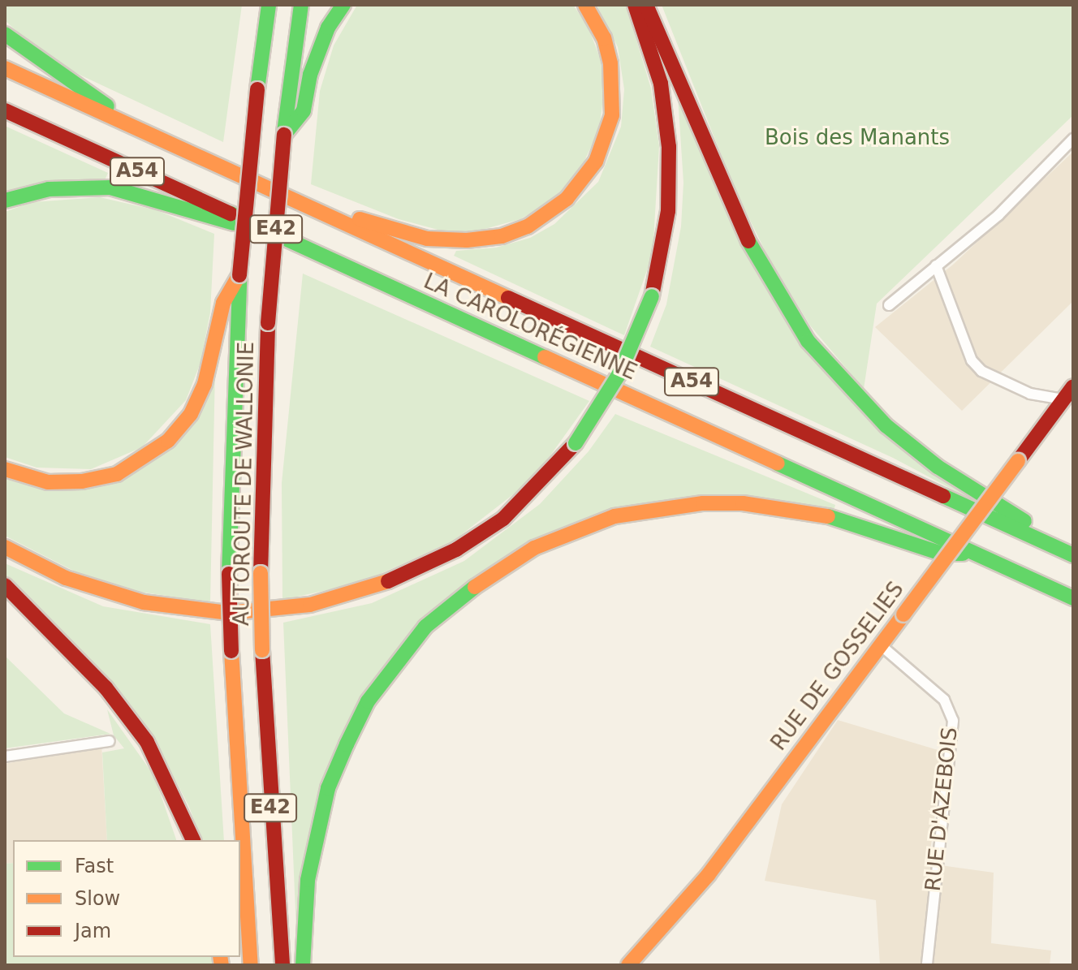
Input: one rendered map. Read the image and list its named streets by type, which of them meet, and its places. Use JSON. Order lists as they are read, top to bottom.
{
  "streets": {
    "main road": [
      "A54",
      "E42",
      "LA CAROLORÉGIENNE",
      "AUTOROUTE DE WALLONIE",
      "RUE DE GOSSELIES"
    ],
    "street": ["RUE D'AZEBOIS"]
  },
  "crossings": [
    ["E42", "AUTOROUTE DE WALLONIE"],
    ["RUE DE GOSSELIES", "RUE D'AZEBOIS"]
  ],
  "parks": ["Bois des Manants"],
  "legend": ["Fast", "Slow", "Jam"]
}
